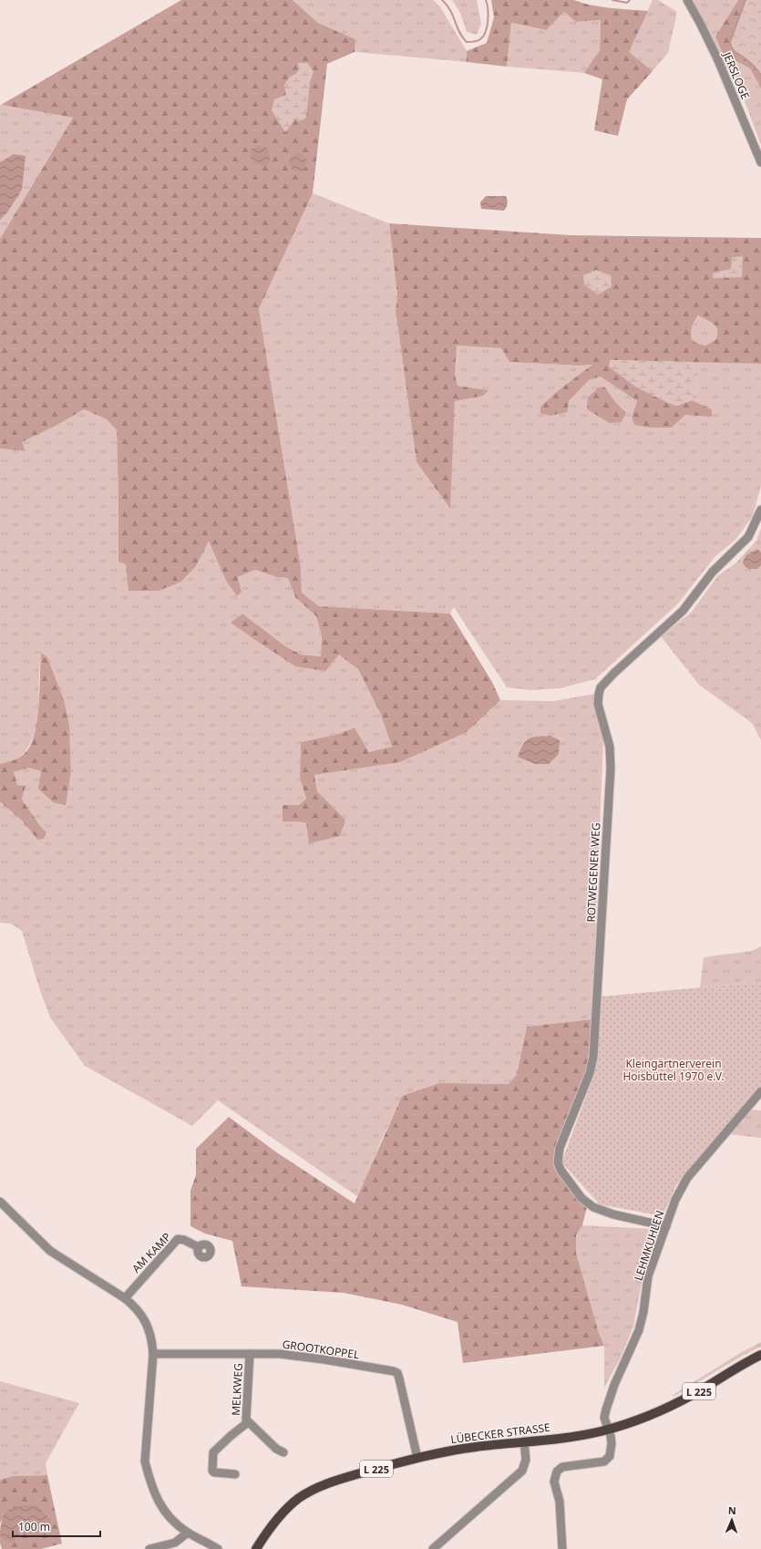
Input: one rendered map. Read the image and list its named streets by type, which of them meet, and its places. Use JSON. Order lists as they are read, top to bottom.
{
  "streets": {
    "main road": ["L 225", "LÜBECKER STRASSE"],
    "street": [
      "JERSLOGE",
      "ROTWEGENER WEG",
      "LEHMKUHLEN",
      "AM KAMP",
      "GROOTKOPPEL",
      "MELKWEG"
    ]
  },
  "crossings": [
    ["ROTWEGENER WEG", "LEHMKUHLEN"],
    ["LEHMKUHLEN", "LÜBECKER STRASSE"],
    ["GROOTKOPPEL", "MELKWEG"],
    ["GROOTKOPPEL", "LÜBECKER STRASSE"]
  ],
  "parks": ["Kleingärtnerverein Hoisbüttel 1970 e.V."],
  "scale_bar": "100 m",
  "north": "top"
}
